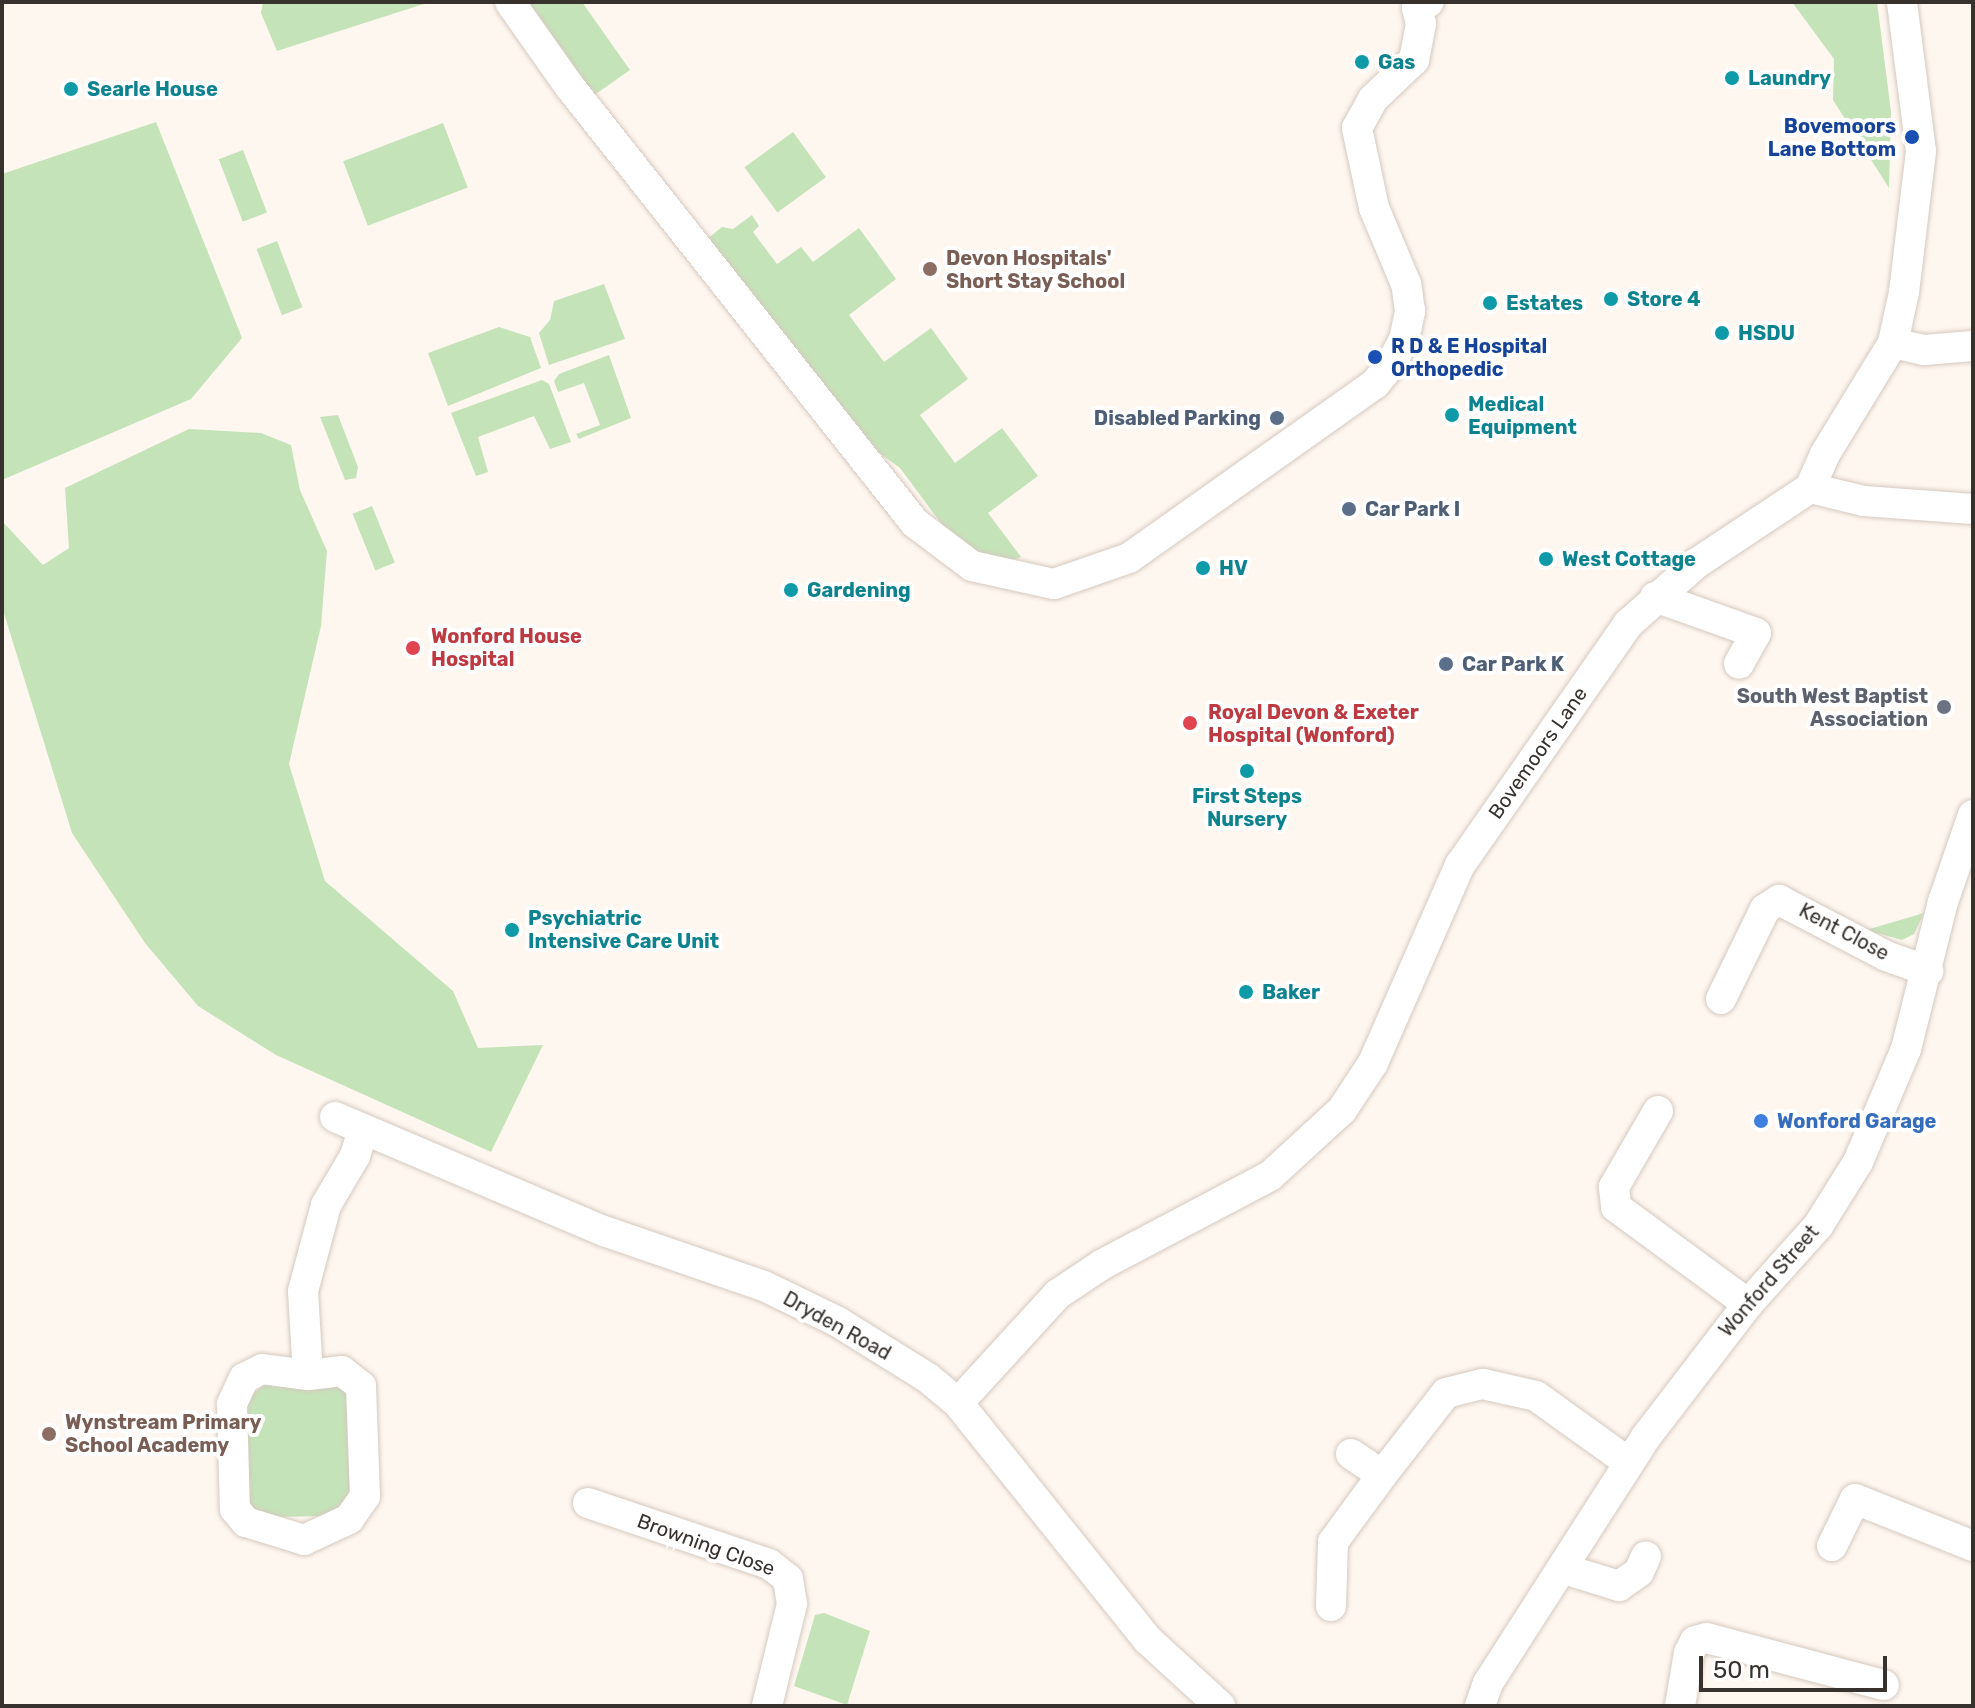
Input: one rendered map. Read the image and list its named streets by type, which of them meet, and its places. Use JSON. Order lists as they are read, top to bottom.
{
  "streets": {
    "street": [
      "Bovemoors Lane",
      "Kent Close",
      "Wonford Street",
      "Dryden Road",
      "Browning Close"
    ]
  },
  "crossings": [
    ["Bovemoors Lane", "Dryden Road"],
    ["Kent Close", "Wonford Street"]
  ],
  "places": [
    "Gas",
    "Laundry",
    "Searle House",
    "Bovemoors Lane Bottom",
    "Devon Hospitals' Short Stay School",
    "Store 4",
    "Estates",
    "HSDU",
    "R D & E Hospital Orthopedic",
    "Medical Equipment",
    "Disabled Parking",
    "Car Park I",
    "West Cottage",
    "HV",
    "Gardening",
    "Wonford House Hospital",
    "Car Park K",
    "South West Baptist Association",
    "Royal Devon & Exeter Hospital (Wonford)",
    "First Steps Nursery",
    "Psychiatric Intensive Care Unit",
    "Baker",
    "Wonford Garage",
    "Wynstream Primary School Academy"
  ],
  "scale_bar": "50 m"
}
